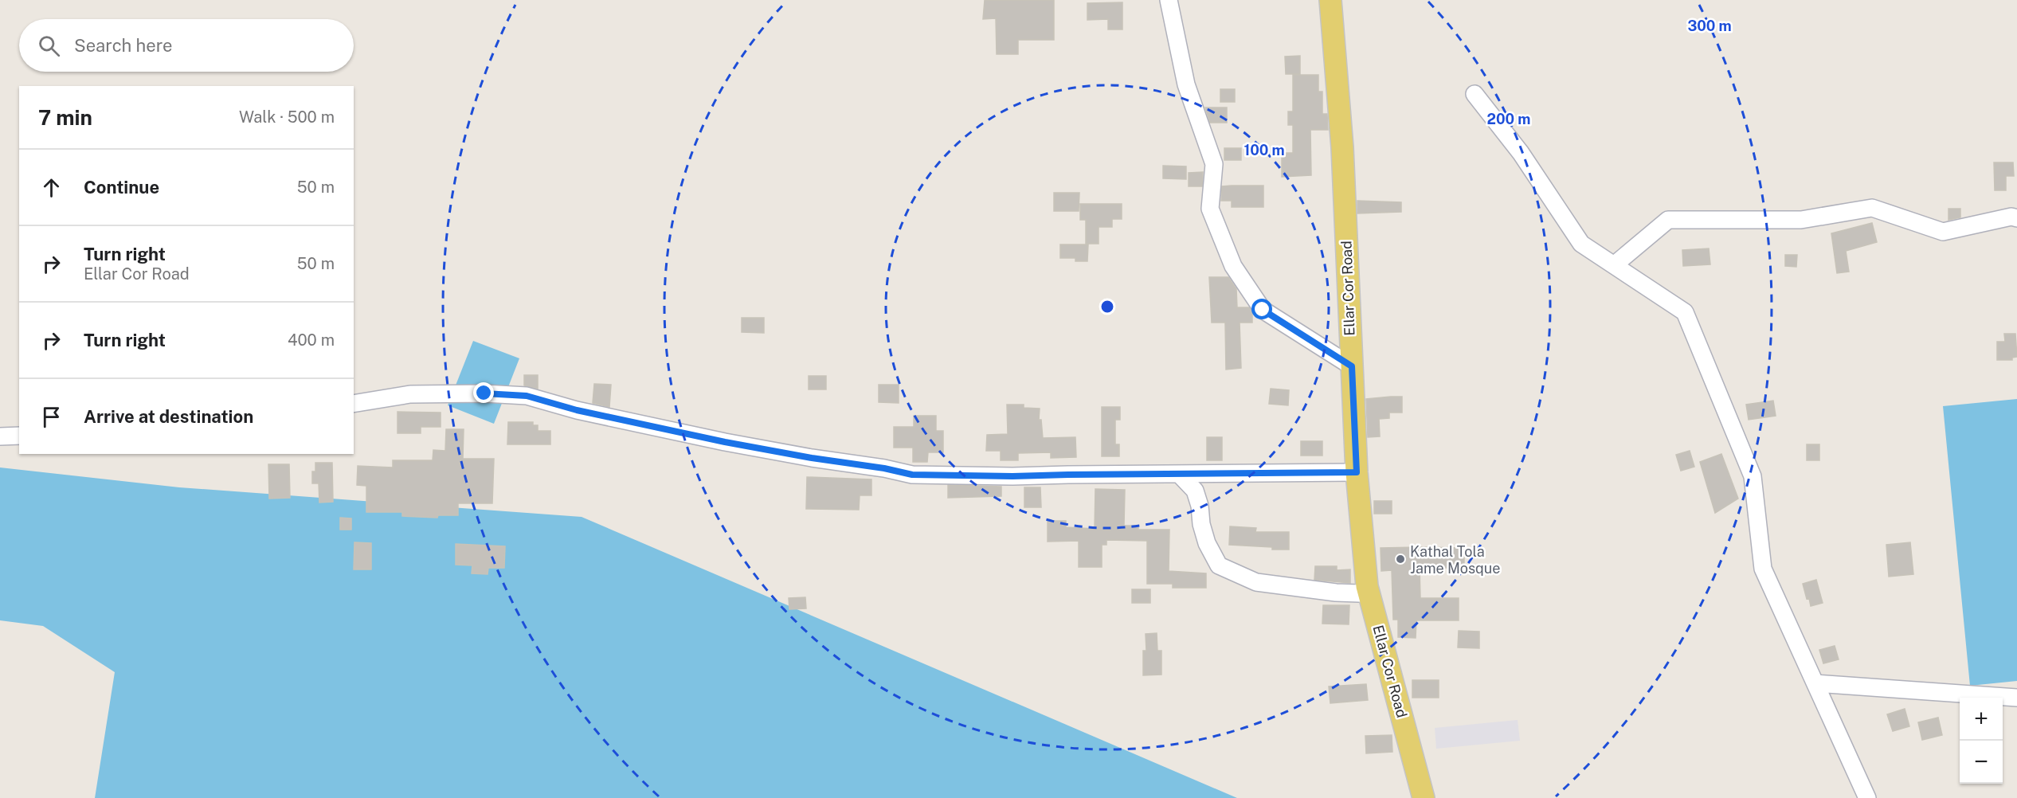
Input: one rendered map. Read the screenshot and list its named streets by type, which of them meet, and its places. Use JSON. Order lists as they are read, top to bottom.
{
  "streets": {
    "main road": ["Ellar Cor Road"]
  },
  "places": ["Kathal Tola Jame Mosque"],
  "page": {
    "search": "Search here",
    "heading": ["7 min", "Walk · 500 m"],
    "list": [
      ["Continue", "50 m"],
      ["Turn right", "Ellar Cor Road", "50 m"],
      ["Turn right", "400 m"],
      "Arrive at destination"
    ],
    "map_buttons": ["+", "−"]
  },
  "rings": ["300 m", "200 m", "100 m"]
}
